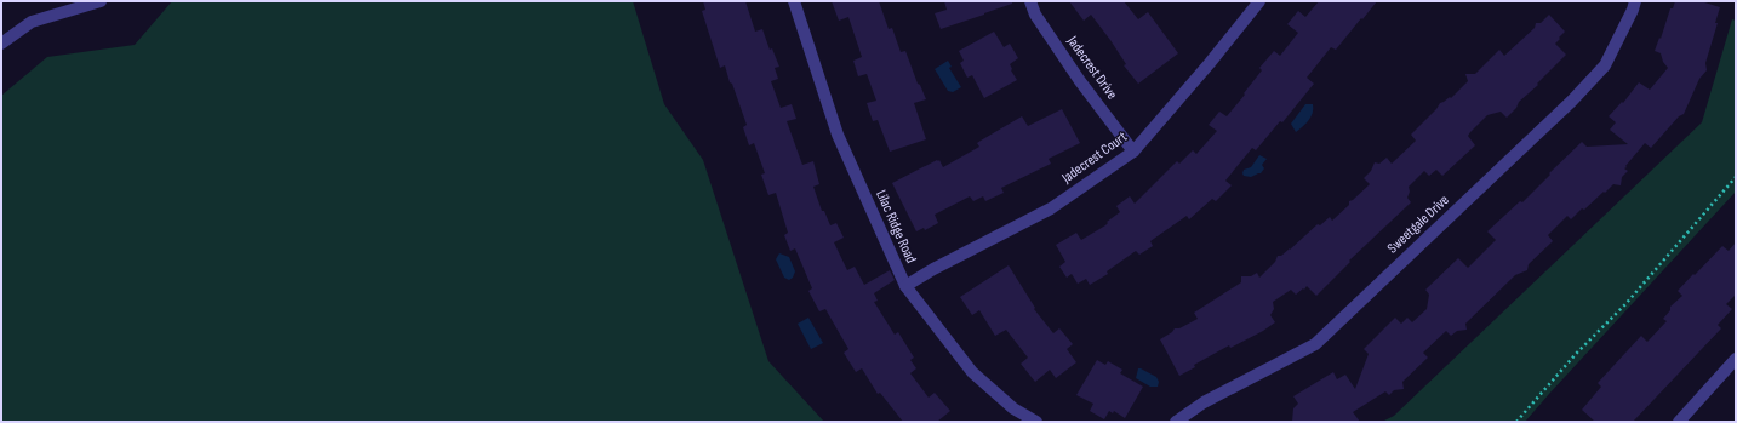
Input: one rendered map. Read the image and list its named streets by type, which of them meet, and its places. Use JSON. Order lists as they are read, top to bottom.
{
  "streets": {
    "street": [
      "Jadecrest Drive",
      "Jadecrest Court",
      "Sweetgale Drive",
      "Lilac Ridge Road"
    ]
  },
  "crossings": [
    ["Jadecrest Drive", "Jadecrest Court"],
    ["Jadecrest Court", "Lilac Ridge Road"]
  ]
}
